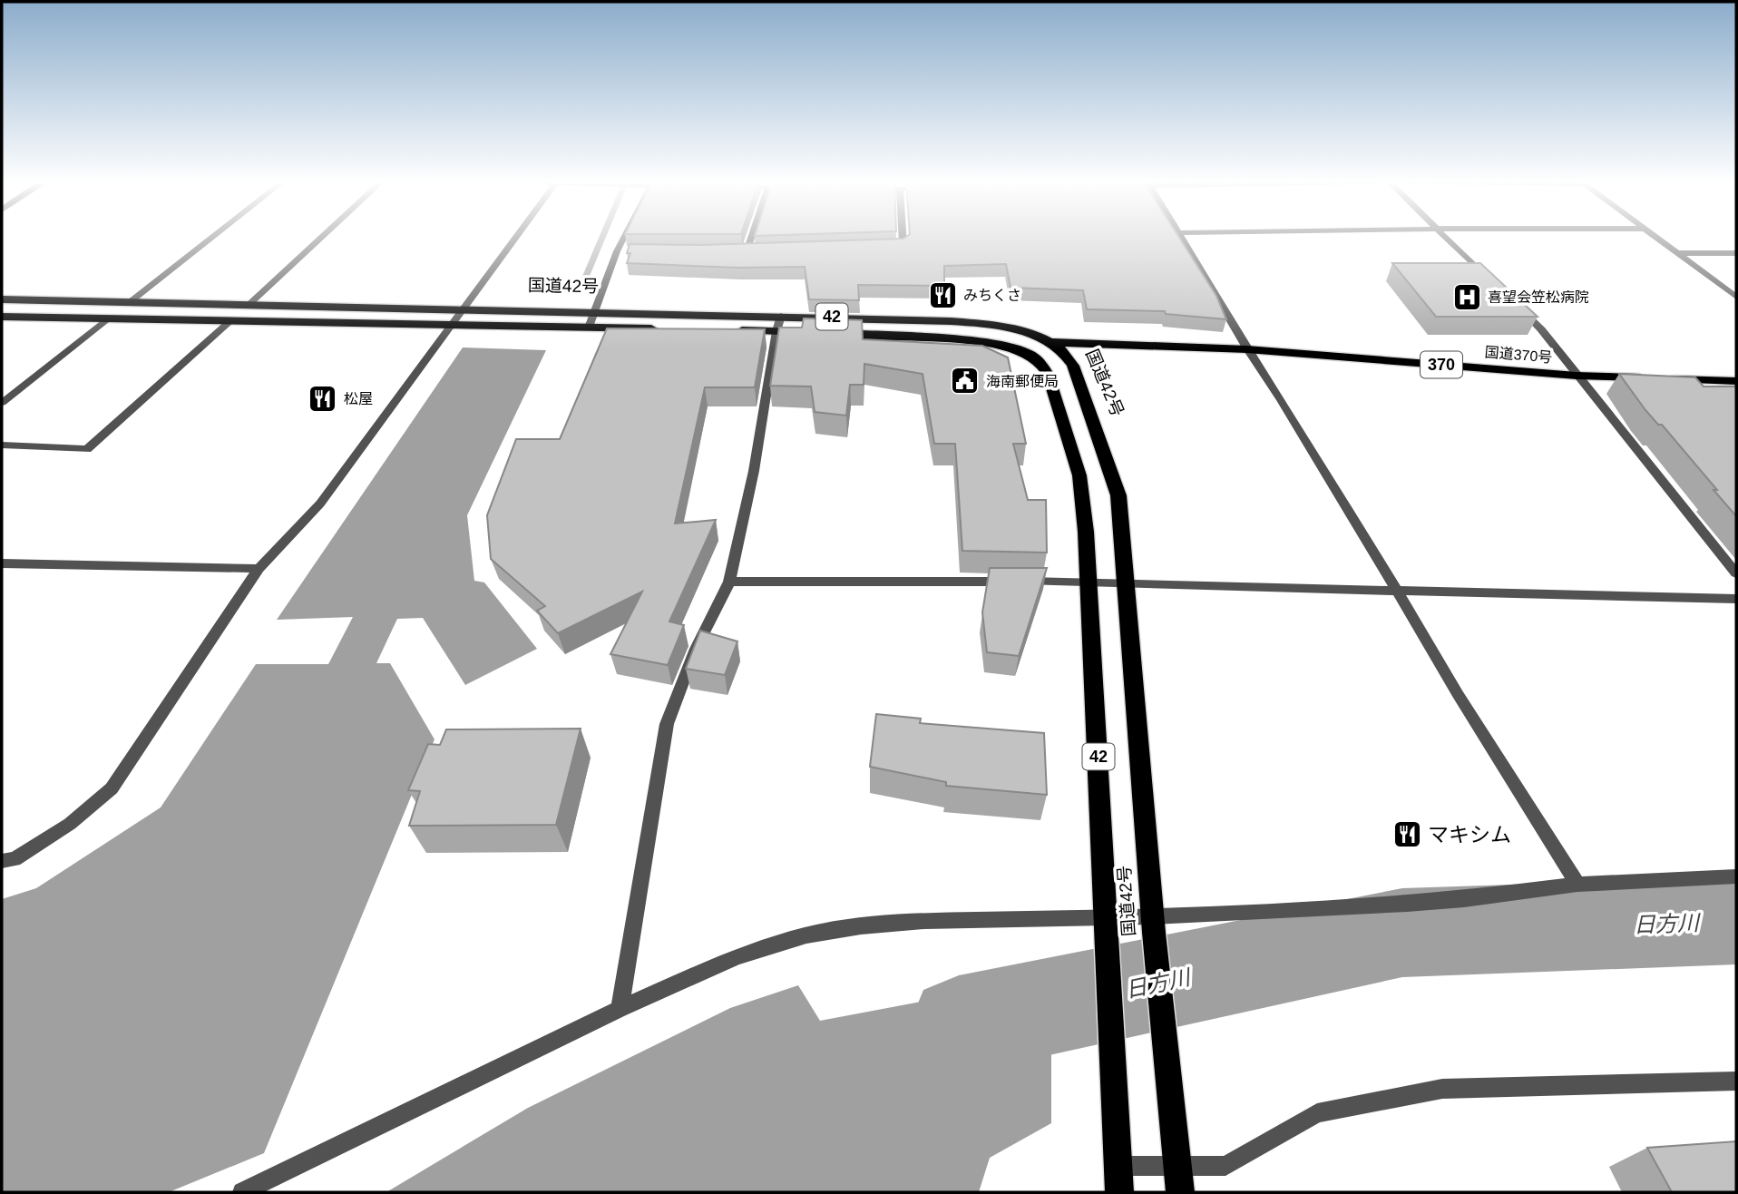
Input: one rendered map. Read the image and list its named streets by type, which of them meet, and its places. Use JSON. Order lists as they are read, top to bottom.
{
  "streets": {
    "highway": [
      "国道42号",
      "42",
      "国道370号",
      "370"
    ]
  },
  "crossings": [
    ["国道42号", "国道370号"]
  ],
  "water": ["日方川"],
  "places": {
    "restaurant": ["みちくさ", "松屋", "マキシム"],
    "hospital": ["喜望会笠松病院"],
    "public building": ["海南郵便局"]
  }
}
